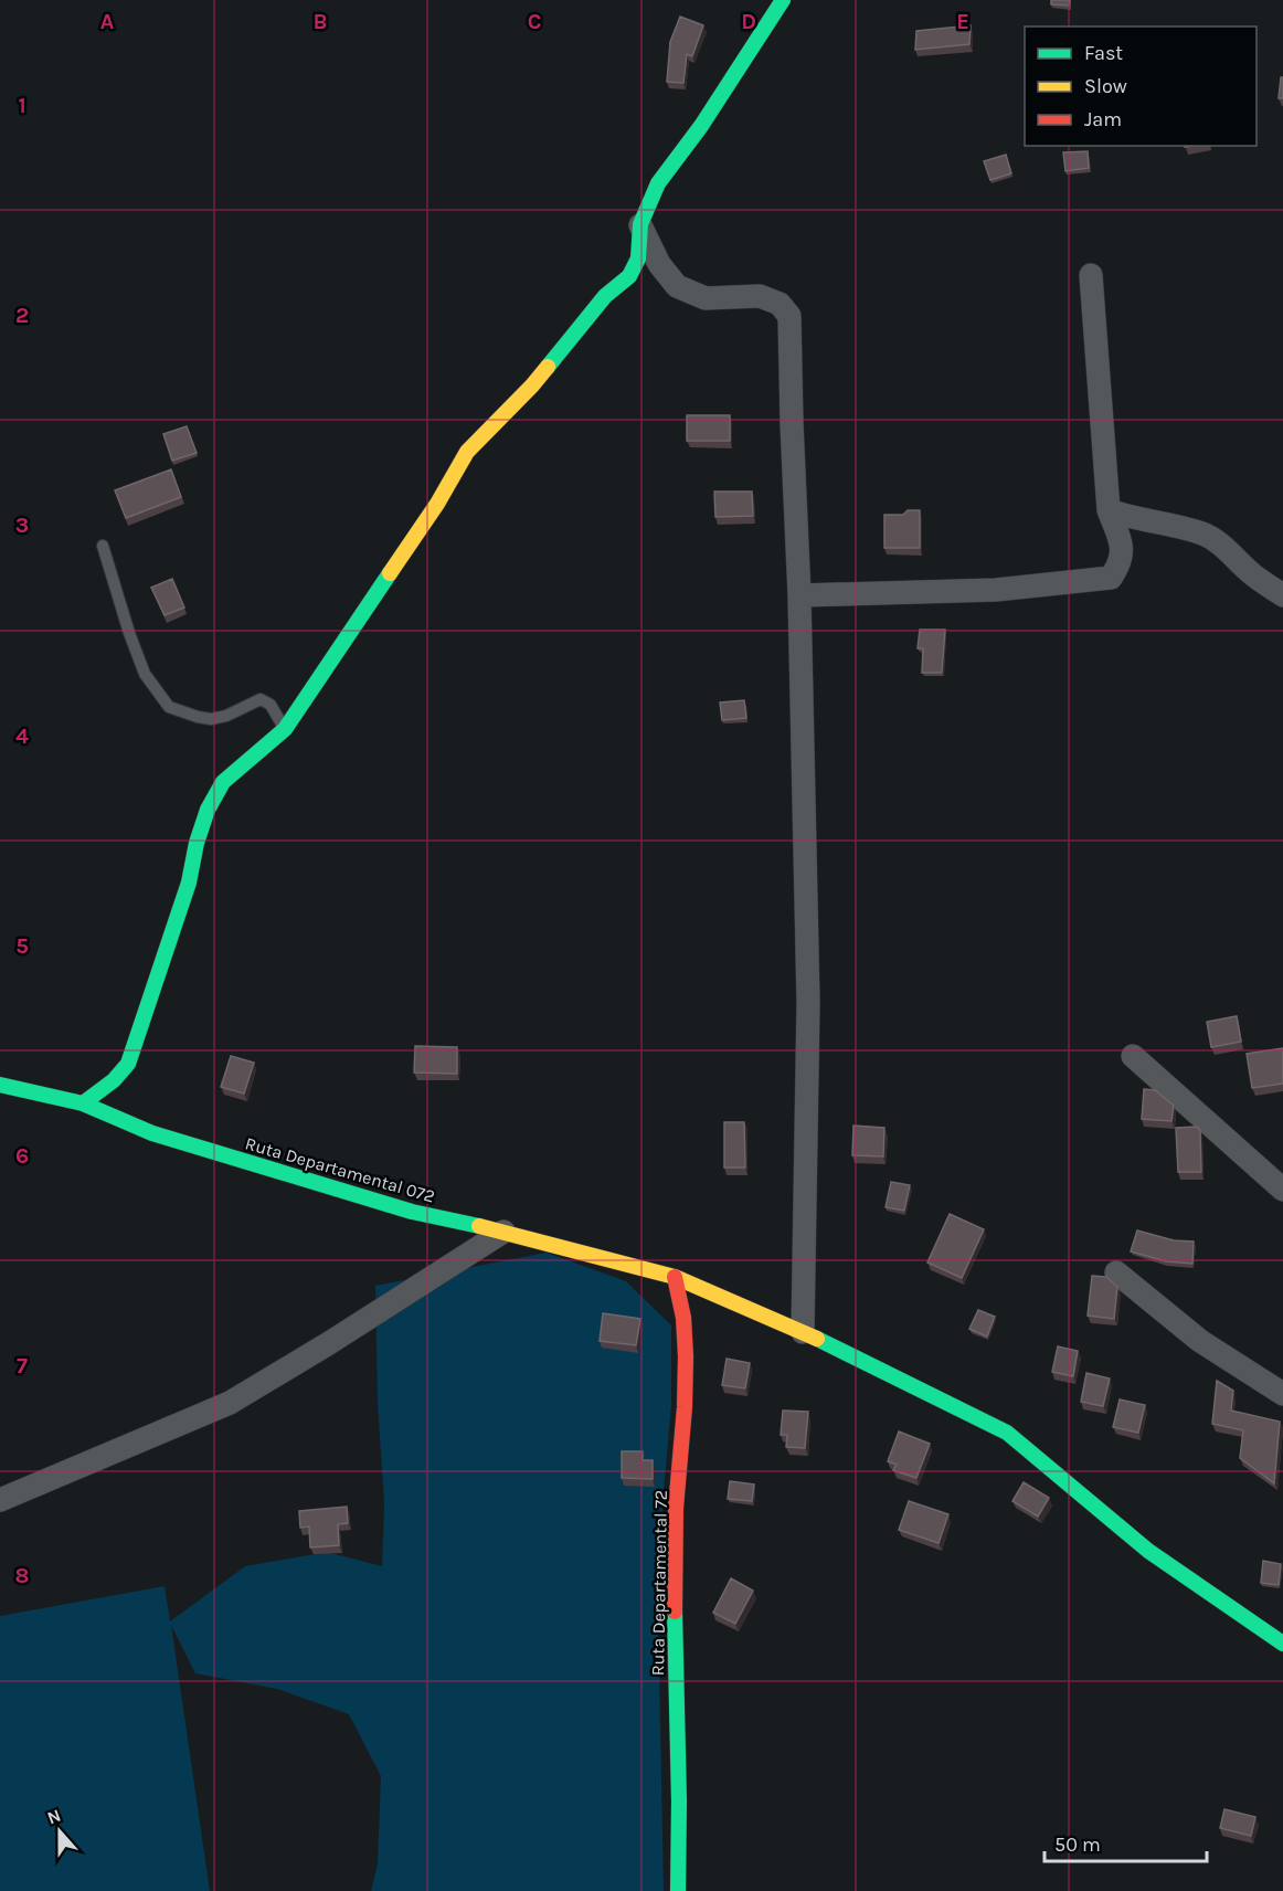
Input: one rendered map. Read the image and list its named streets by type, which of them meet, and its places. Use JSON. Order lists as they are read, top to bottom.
{
  "streets": {
    "main road": ["Ruta Departamental 072", "Ruta Departamental 72"]
  },
  "crossings": [
    ["Ruta Departamental 072", "Ruta Departamental 72"]
  ],
  "legend": ["Fast", "Slow", "Jam"],
  "scale_bar": "50 m",
  "north": "top",
  "grid": {
    "columns": [
      "A",
      "B",
      "C",
      "D",
      "E"
    ],
    "rows": [
      "1",
      "2",
      "3",
      "4",
      "5",
      "6",
      "7",
      "8"
    ]
  }
}
